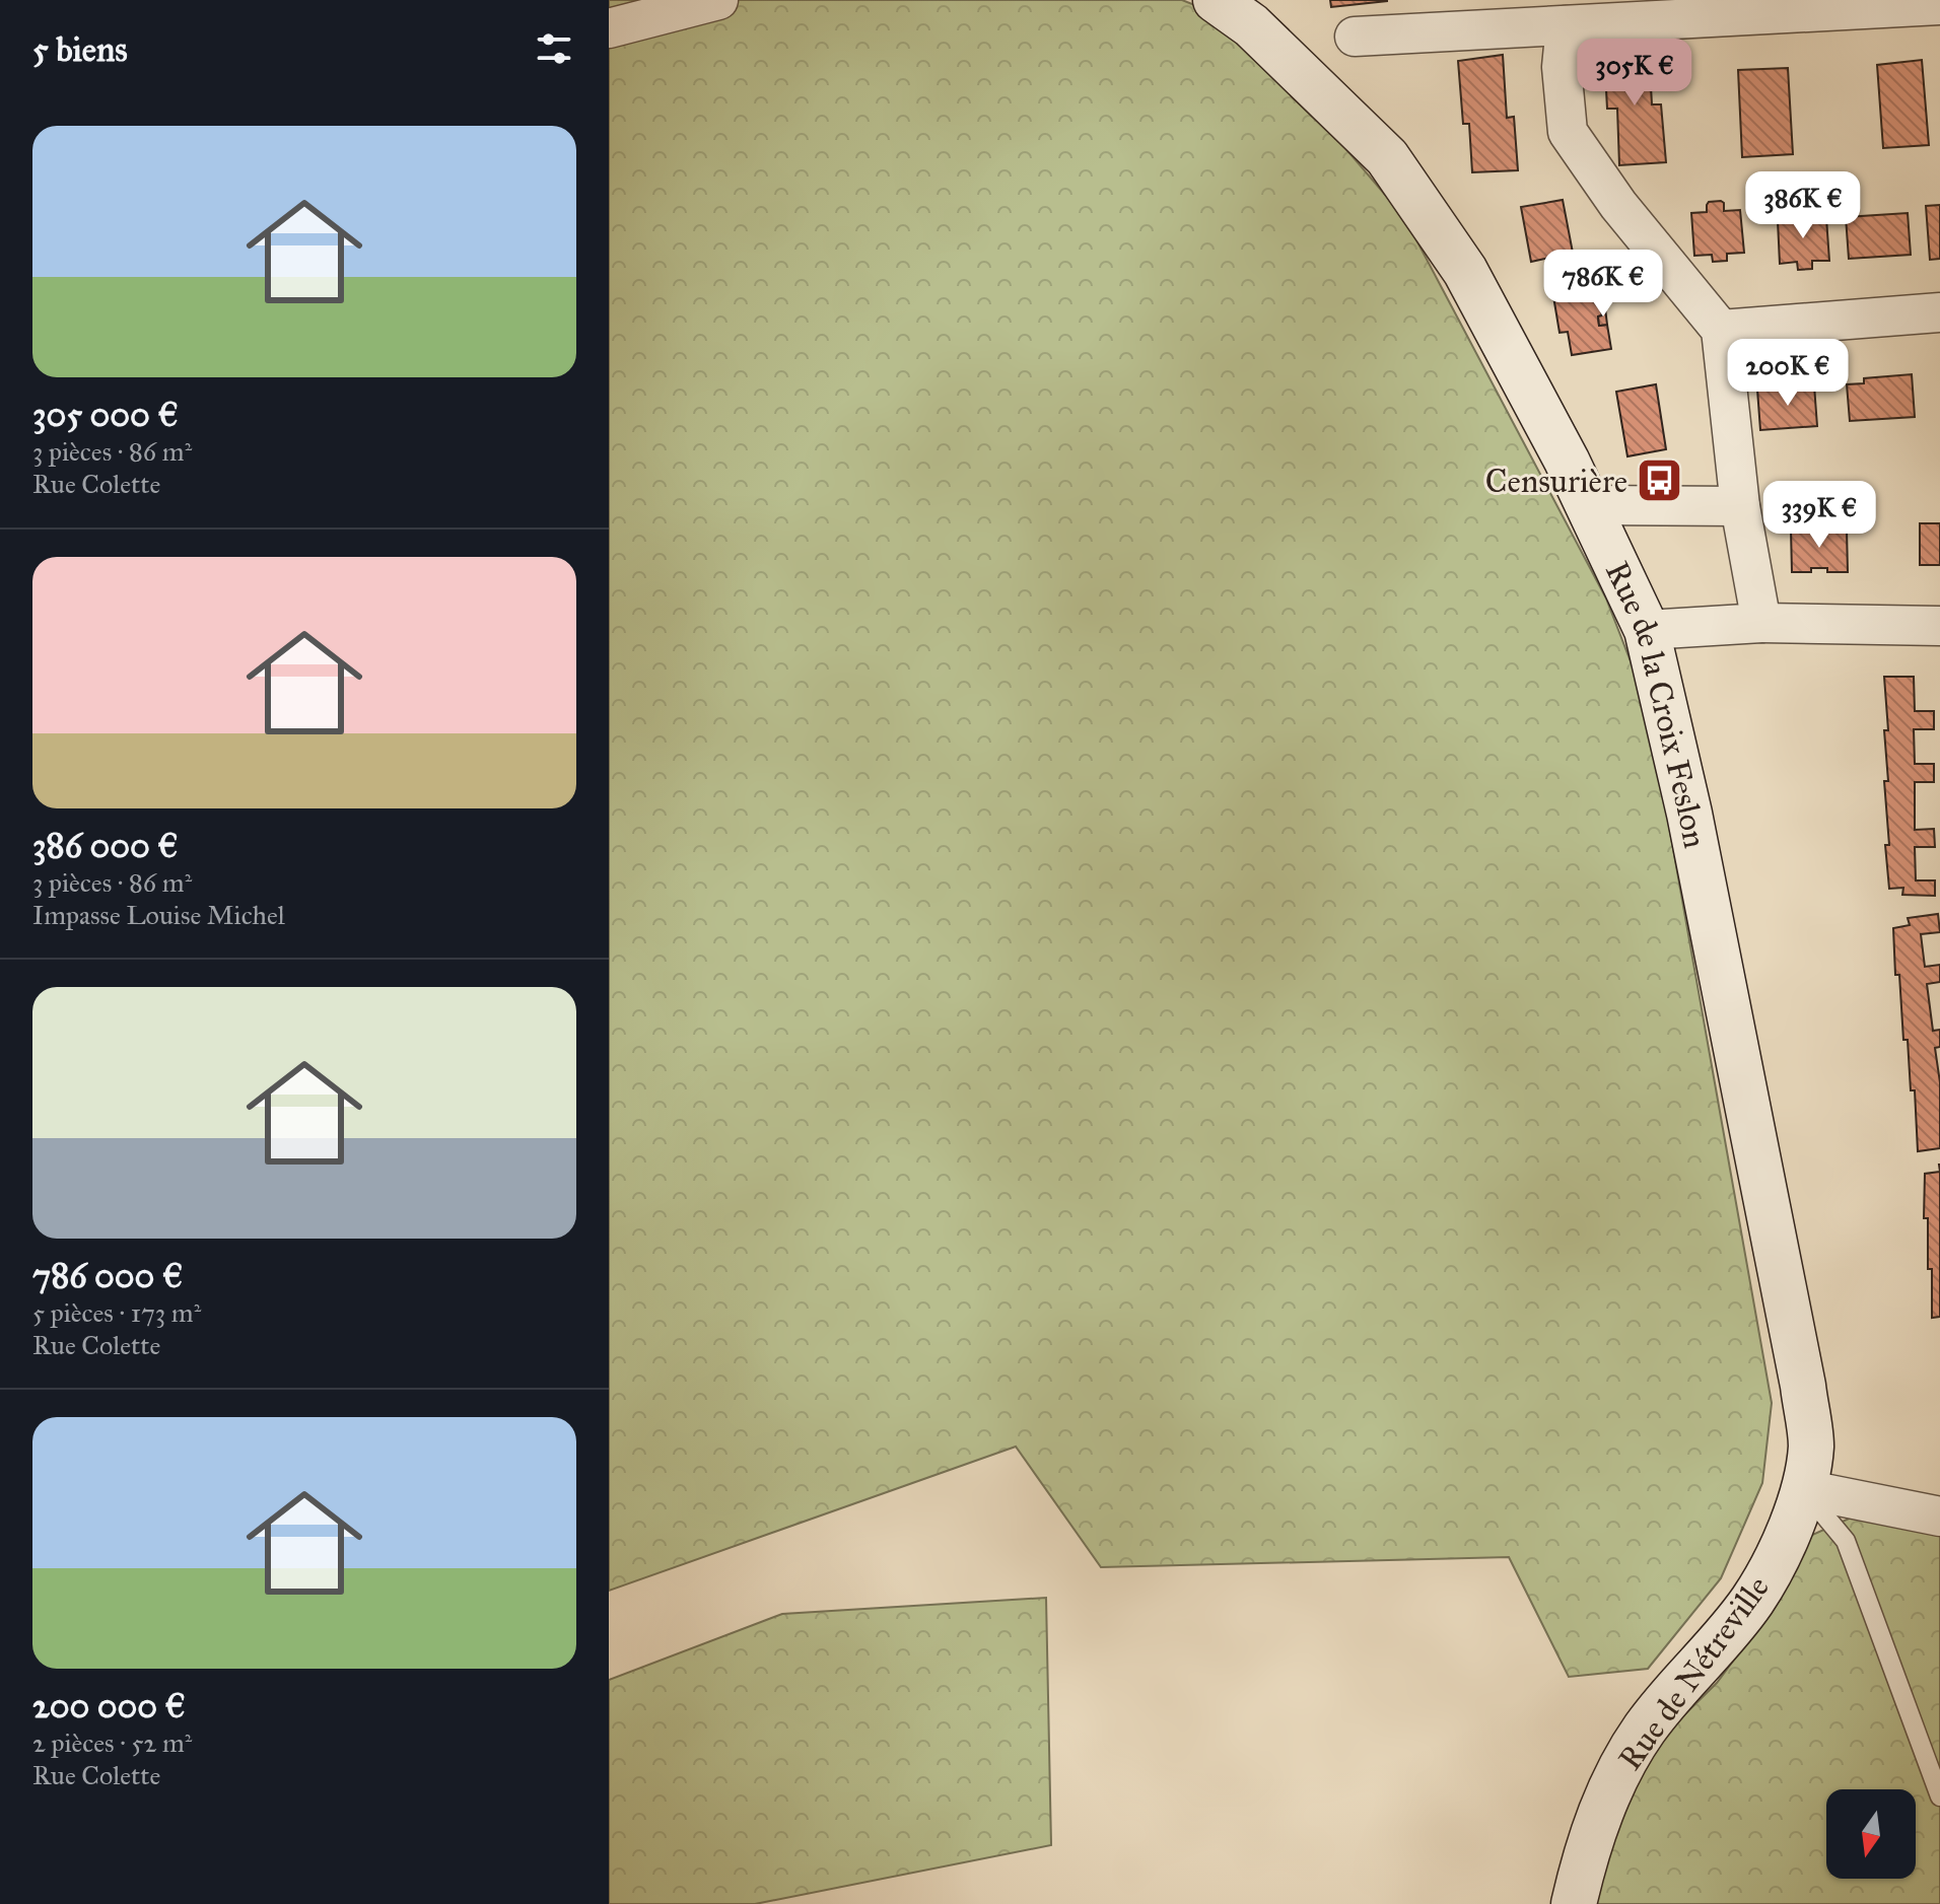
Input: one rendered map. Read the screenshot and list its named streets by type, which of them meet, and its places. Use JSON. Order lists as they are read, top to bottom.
{
  "streets": {
    "street": ["Rue de la Croix Feslon", "Rue de Nétreville"]
  },
  "crossings": [
    ["Rue de la Croix Feslon", "Rue de Nétreville"]
  ],
  "places": {
    "bus stop": ["Censurière"]
  },
  "north": "bottom",
  "page": {
    "heading": "5 biens",
    "price": [
      "305K €",
      "386K €",
      "786K €",
      "200K €",
      "339K €"
    ],
    "list": [
      {
        "name": "305 000 €",
        "note": "3 pièces · 86 m² · Rue Colette"
      },
      {
        "name": "386 000 €",
        "note": "3 pièces · 86 m² · Impasse Louise Michel"
      },
      {
        "name": "786 000 €",
        "note": "5 pièces · 173 m² · Rue Colette"
      },
      {
        "name": "200 000 €",
        "note": "2 pièces · 52 m² · Rue Colette"
      }
    ]
  }
}
